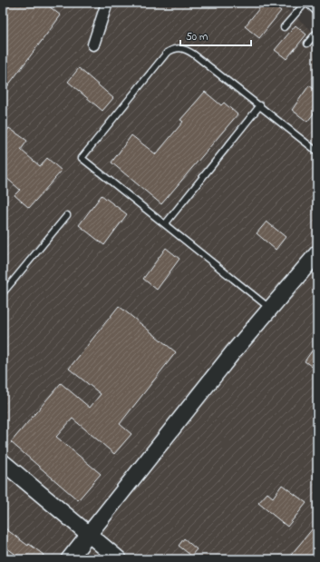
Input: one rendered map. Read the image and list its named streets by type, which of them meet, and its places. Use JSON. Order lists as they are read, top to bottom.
{
  "scale_bar": "50 m"
}
